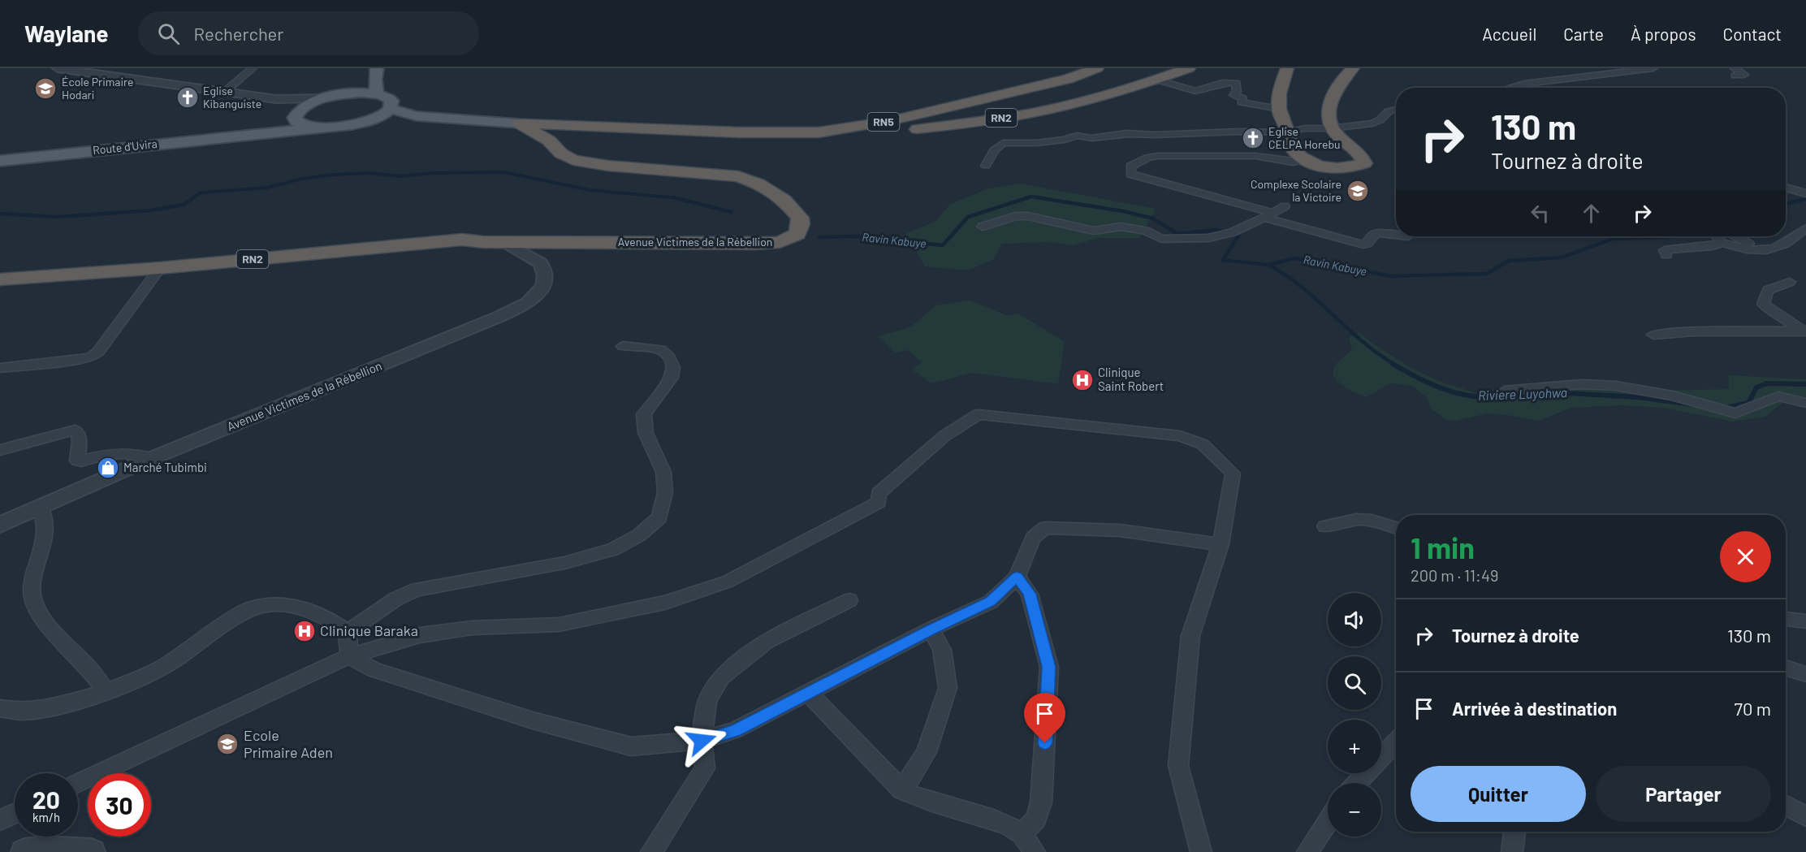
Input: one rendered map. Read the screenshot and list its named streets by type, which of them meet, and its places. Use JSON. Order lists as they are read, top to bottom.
{
  "streets": {
    "highway": ["RN2", "RN5", "Avenue Victimes de la Rébellion"],
    "main road": ["Route d'Uvira"]
  },
  "crossings": [
    ["RN2", "RN5"],
    ["RN2", "Avenue Victimes de la Rébellion"]
  ],
  "water": ["Ravin Kabuye", "Riviere Luyohwa"],
  "places": {
    "school or university": ["École Primaire Hodari", "Complexe Scolaire la Victoire", "Ecole Primaire Aden"],
    "church": ["Eglise Kibanguiste", "Eglise CELPA Horebu"],
    "hospital": ["Clinique Saint Robert", "Clinique Baraka"],
    "shop": ["Marché Tubimbi"]
  },
  "page": {
    "header": "Waylane",
    "search": "Rechercher",
    "nav": [
      "Accueil",
      "Carte",
      "À propos",
      "Contact"
    ],
    "turn": ["130 m", "Tournez à droite"],
    "heading": ["1 min", "200 m · 11:49"],
    "map_buttons": ["+", "−"],
    "list": [
      {
        "name": "Tournez à droite",
        "value": "130 m"
      },
      {
        "name": "Arrivée à destination",
        "value": "70 m"
      }
    ],
    "buttons": ["Quitter", "Partager"],
    "speed": "20 km/h",
    "limit": "30"
  }
}
